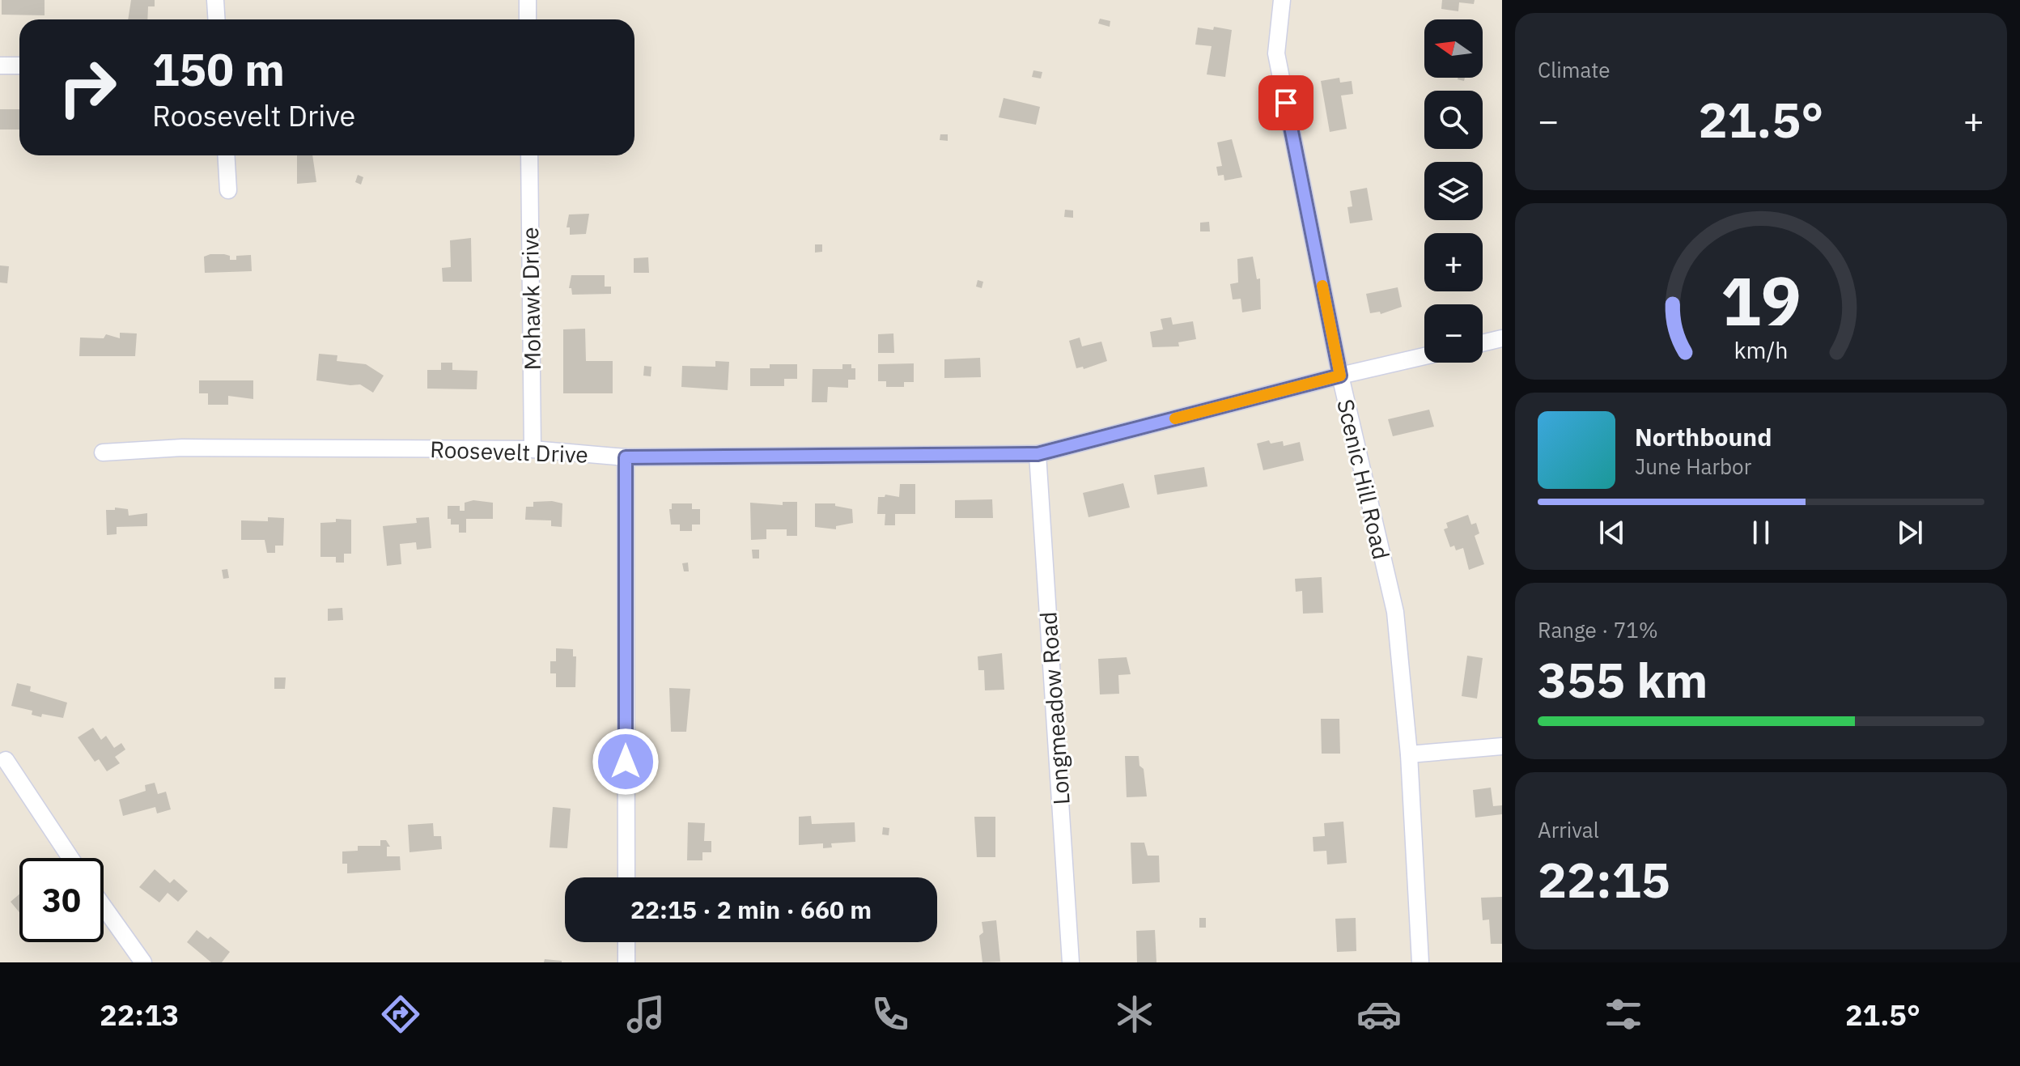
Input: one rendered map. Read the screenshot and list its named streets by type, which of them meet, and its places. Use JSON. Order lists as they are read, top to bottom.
{
  "streets": {
    "street": [
      "Mohawk Drive",
      "Roosevelt Drive",
      "Scenic Hill Road",
      "Longmeadow Road"
    ]
  },
  "crossings": [
    ["Mohawk Drive", "Roosevelt Drive"],
    ["Roosevelt Drive", "Scenic Hill Road"],
    ["Roosevelt Drive", "Longmeadow Road"]
  ],
  "north": "left",
  "page": {
    "tile": [
      "Climate",
      ["Range · 71%", "355 km"],
      ["Arrival", "22:15"]
    ],
    "map_buttons": ["+", "−"],
    "turn": ["150 m", "Roosevelt Drive"],
    "heat": ["−", "21.5°", "+"],
    "song": ["Northbound", "June Harbor"],
    "limit": "30",
    "trip": "22:15 · 2 min · 660 m",
    "tabs": ["22:13", "21.5°"],
    "gauge": ["19", "km/h"]
  }
}
